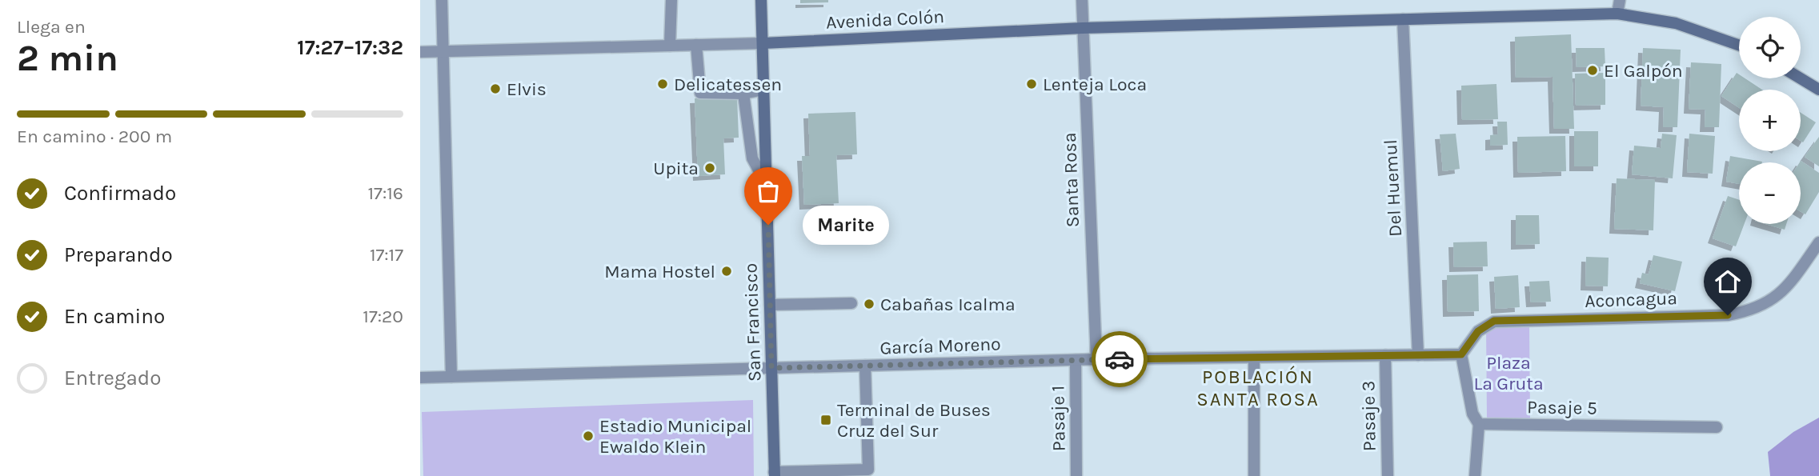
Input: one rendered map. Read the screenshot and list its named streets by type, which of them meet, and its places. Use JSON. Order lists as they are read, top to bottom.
{
  "streets": {
    "main road": ["Avenida Colón", "San Francisco"],
    "street": [
      "Santa Rosa",
      "Del Huemul",
      "Aconcagua",
      "García Moreno",
      "Pasaje 5",
      "Pasaje 3",
      "Pasaje 1"
    ]
  },
  "crossings": [
    ["Avenida Colón", "Santa Rosa"],
    ["Avenida Colón", "Del Huemul"],
    ["Avenida Colón", "San Francisco"],
    ["Santa Rosa", "García Moreno"],
    ["Del Huemul", "García Moreno"],
    ["Aconcagua", "García Moreno"],
    ["San Francisco", "García Moreno"],
    ["García Moreno", "Pasaje 3"],
    ["García Moreno", "Pasaje 1"]
  ],
  "districts": ["POBLACIÓN SANTA ROSA"],
  "parks": ["Plaza La Gruta"],
  "places": {
    "other": [
      "El Galpón",
      "Delicatessen",
      "Lenteja Loca",
      "Elvis",
      "Upita",
      "Marite",
      "Mama Hostel",
      "Cabañas Icalma",
      "Estadio Municipal Ewaldo Klein"
    ],
    "transit": ["Terminal de Buses Cruz del Sur"]
  },
  "page": {
    "heading": ["2 min", "Llega en", "17:27–17:32"],
    "map_buttons": ["+", "−"],
    "bar": "En camino · 200 m",
    "list": [
      ["Confirmado", "17:16"],
      ["Preparando", "17:17"],
      ["En camino", "17:20"],
      "Entregado"
    ],
    "bubble": "Marite"
  }
}
